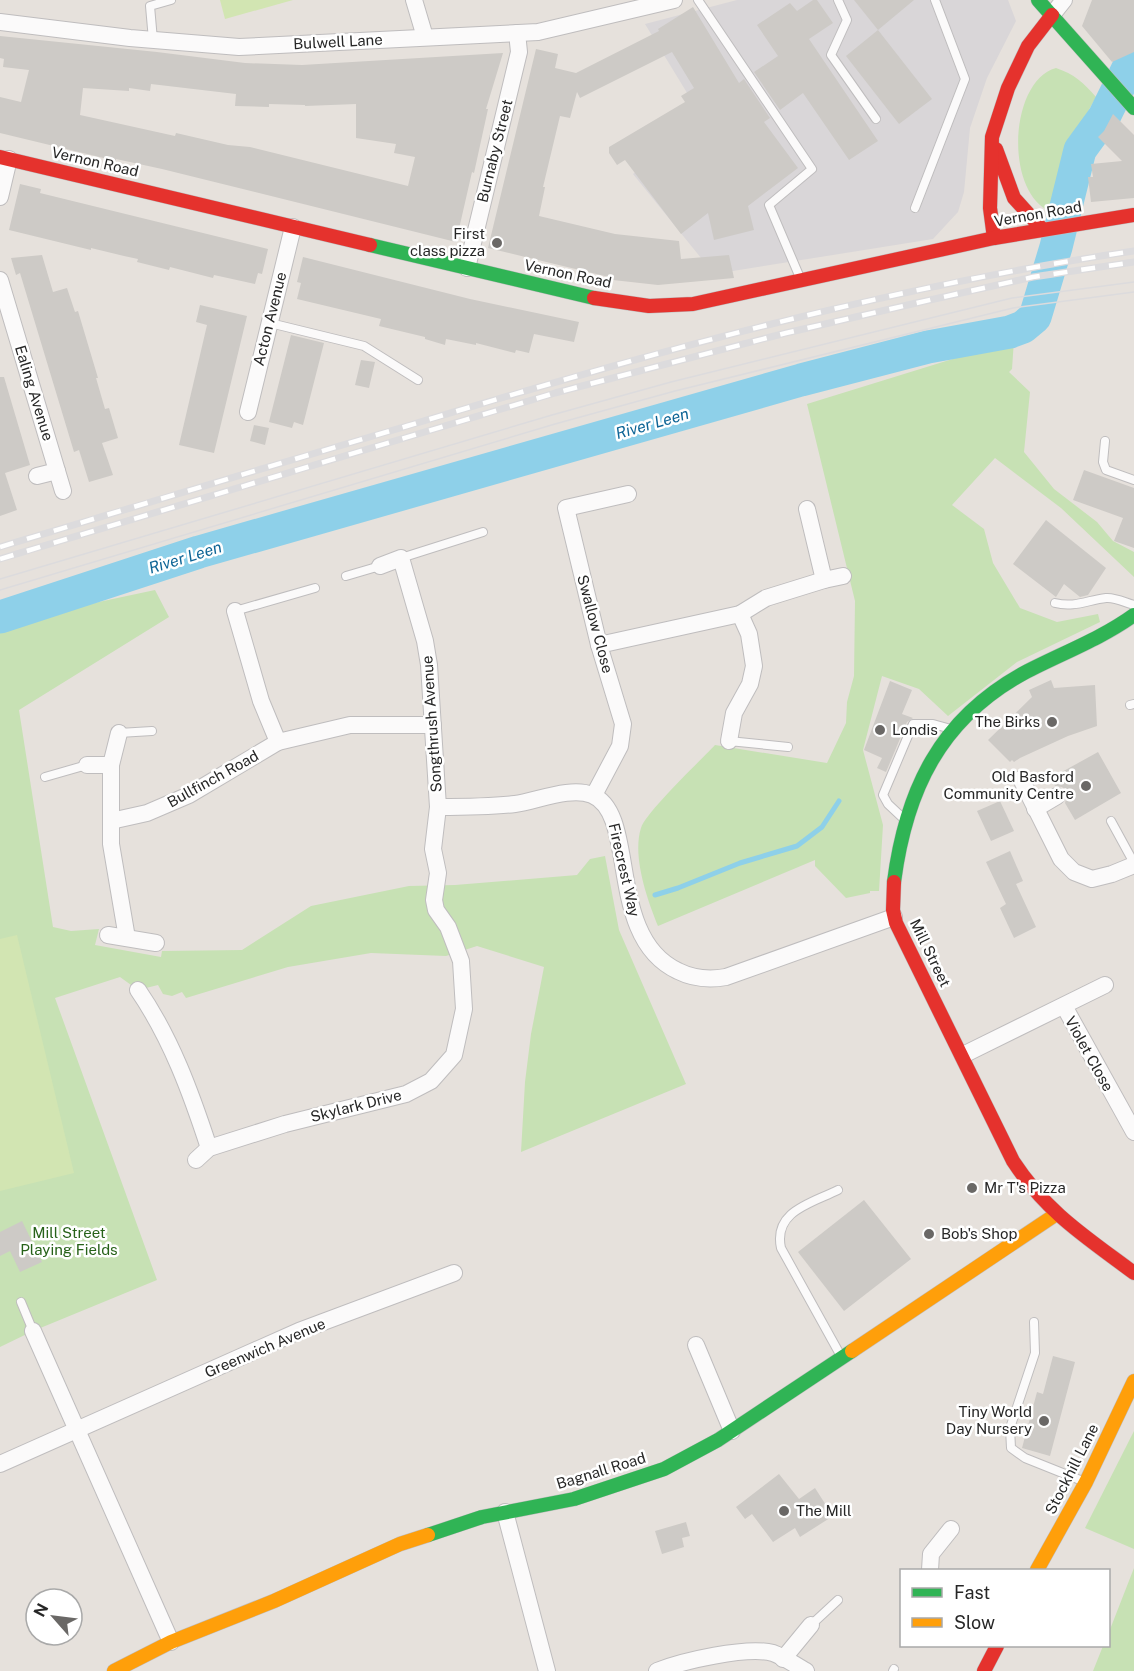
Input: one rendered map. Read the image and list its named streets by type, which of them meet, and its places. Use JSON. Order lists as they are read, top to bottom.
{
  "streets": {
    "main road": [
      "Vernon Road",
      "Mill Street",
      "Stockhill Lane",
      "Bagnall Road"
    ],
    "street": [
      "Bulwell Lane",
      "Burnaby Street",
      "Acton Avenue",
      "Ealing Avenue",
      "Swallow Close",
      "Songthrush Avenue",
      "Bullfinch Road",
      "Firecrest Way",
      "Violet Close",
      "Skylark Drive",
      "Greenwich Avenue"
    ]
  },
  "crossings": [
    ["Bulwell Lane", "Burnaby Street"],
    ["Burnaby Street", "Vernon Road"],
    ["Vernon Road", "Acton Avenue"],
    ["Swallow Close", "Firecrest Way"],
    ["Songthrush Avenue", "Bullfinch Road"],
    ["Songthrush Avenue", "Skylark Drive"],
    ["Firecrest Way", "Mill Street"],
    ["Mill Street", "Violet Close"],
    ["Mill Street", "Bagnall Road"]
  ],
  "water": ["River Leen"],
  "parks": ["Mill Street Playing Fields"],
  "places": [
    "First class pizza",
    "The Birks",
    "Londis",
    "Old Basford Community Centre",
    "Mr T's Pizza",
    "Bob's Shop",
    "Tiny World Day Nursery",
    "The Mill"
  ],
  "legend": ["Fast", "Slow"],
  "north": "top left"
}
